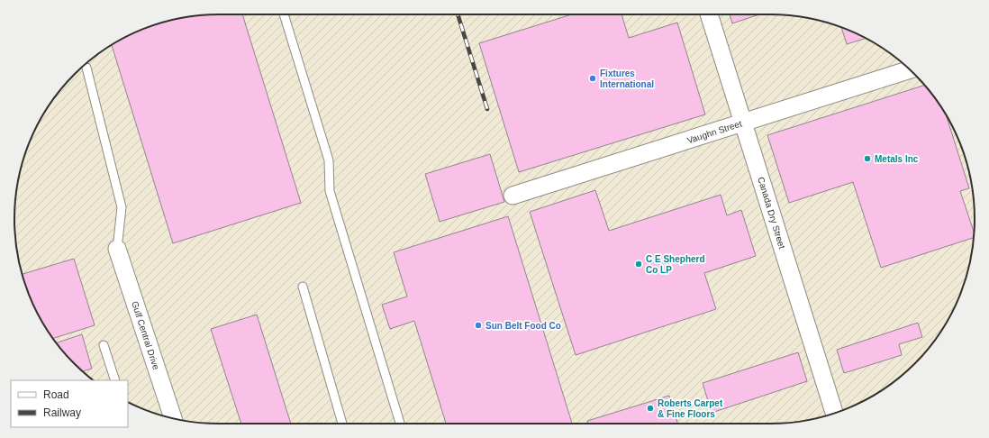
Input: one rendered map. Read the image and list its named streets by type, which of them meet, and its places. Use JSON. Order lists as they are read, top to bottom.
{
  "streets": {
    "street": ["Vaughn Street", "Canada Dry Street", "Gulf Central Drive"]
  },
  "crossings": [
    ["Vaughn Street", "Canada Dry Street"]
  ],
  "places": [
    "Fixtures International",
    "Metals Inc",
    "C E Shepherd Co LP",
    "Sun Belt Food Co",
    "Roberts Carpet & Fine Floors"
  ],
  "legend": ["Road", "Railway"]
}
